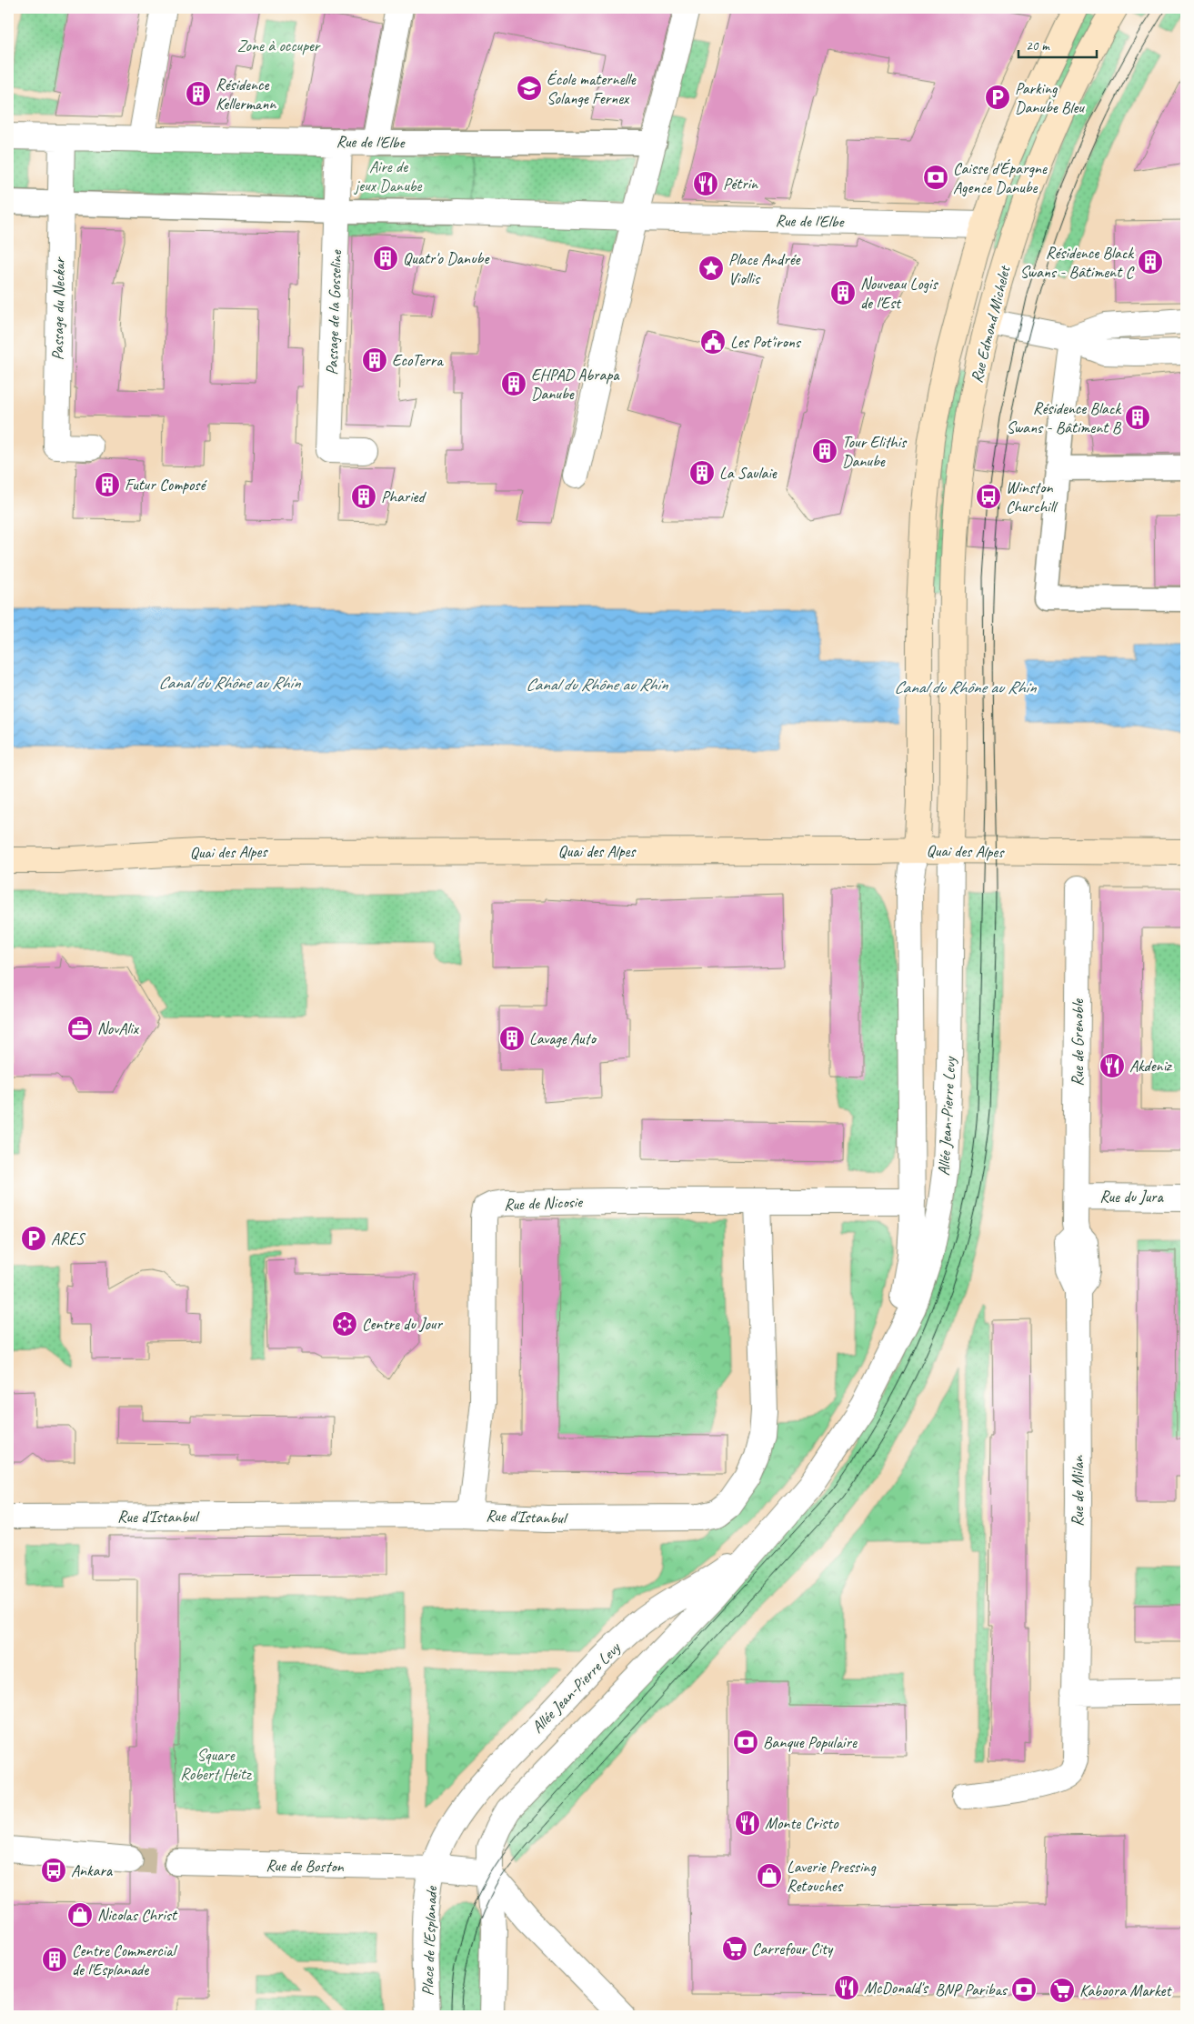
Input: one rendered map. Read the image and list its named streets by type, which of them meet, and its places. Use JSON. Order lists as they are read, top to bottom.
{
  "streets": {
    "main road": ["Rue Edmond Michelet", "Quai des Alpes"],
    "street": [
      "Rue de l'Elbe",
      "Passage du Neckar",
      "Passage de la Gosseline",
      "Rue de Grenoble",
      "Allée Jean-Pierre Levy",
      "Rue du Jura",
      "Rue de Nicosie",
      "Rue de Milan",
      "Rue d'Istanbul",
      "Rue de Boston",
      "Place de l'Esplanade"
    ]
  },
  "crossings": [
    ["Rue de l'Elbe", "Passage du Neckar"],
    ["Rue de l'Elbe", "Passage de la Gosseline"],
    ["Rue de l'Elbe", "Rue Edmond Michelet"],
    ["Rue Edmond Michelet", "Quai des Alpes"],
    ["Rue Edmond Michelet", "Allée Jean-Pierre Levy"],
    ["Quai des Alpes", "Allée Jean-Pierre Levy"],
    ["Rue de Grenoble", "Rue du Jura"],
    ["Rue de Grenoble", "Rue de Milan"],
    ["Allée Jean-Pierre Levy", "Rue de Nicosie"],
    ["Allée Jean-Pierre Levy", "Rue de Boston"],
    ["Allée Jean-Pierre Levy", "Place de l'Esplanade"],
    ["Rue du Jura", "Rue de Milan"],
    ["Rue de Nicosie", "Rue d'Istanbul"],
    ["Rue de Boston", "Place de l'Esplanade"]
  ],
  "water": ["Canal du Rhône au Rhin"],
  "parks": ["Zone à occuper", "Aire de jeux Danube", "Square Robert Heitz"],
  "places": {
    "school or university": ["École maternelle Solange Fernex"],
    "building": [
      "Résidence Kellermann",
      "Quatr'o Danube",
      "Résidence Black Swans - Bâtiment C",
      "Nouveau Logis de l'Est",
      "EcoTerra",
      "EHPAD Abrapa Danube",
      "Résidence Black Swans - Bâtiment B",
      "Tour Elithis Danube",
      "La Saulaie",
      "Futur Composé",
      "Pharied",
      "Lavage Auto",
      "Centre Commercial de l'Esplanade"
    ],
    "parking": ["Parking Danube Bleu", "ARES"],
    "bank": ["Caisse d'Épargne Agence Danube", "Banque Populaire", "BNP Paribas"],
    "restaurant": [
      "Pétrin",
      "Akdeniz",
      "Monte Cristo",
      "McDonald's"
    ],
    "place": ["Place Andrée Viollis"],
    "public building": ["Les Pot'irons"],
    "bus stop": ["Winston Churchill", "Ankara"],
    "office": ["NovAlix"],
    "synagogue": ["Centre du Jour"],
    "shop": ["Laverie Pressing Retouches", "Nicolas Christ"],
    "supermarket": ["Carrefour City", "Kaboora Market"]
  },
  "scale_bar": "20 m"
}
